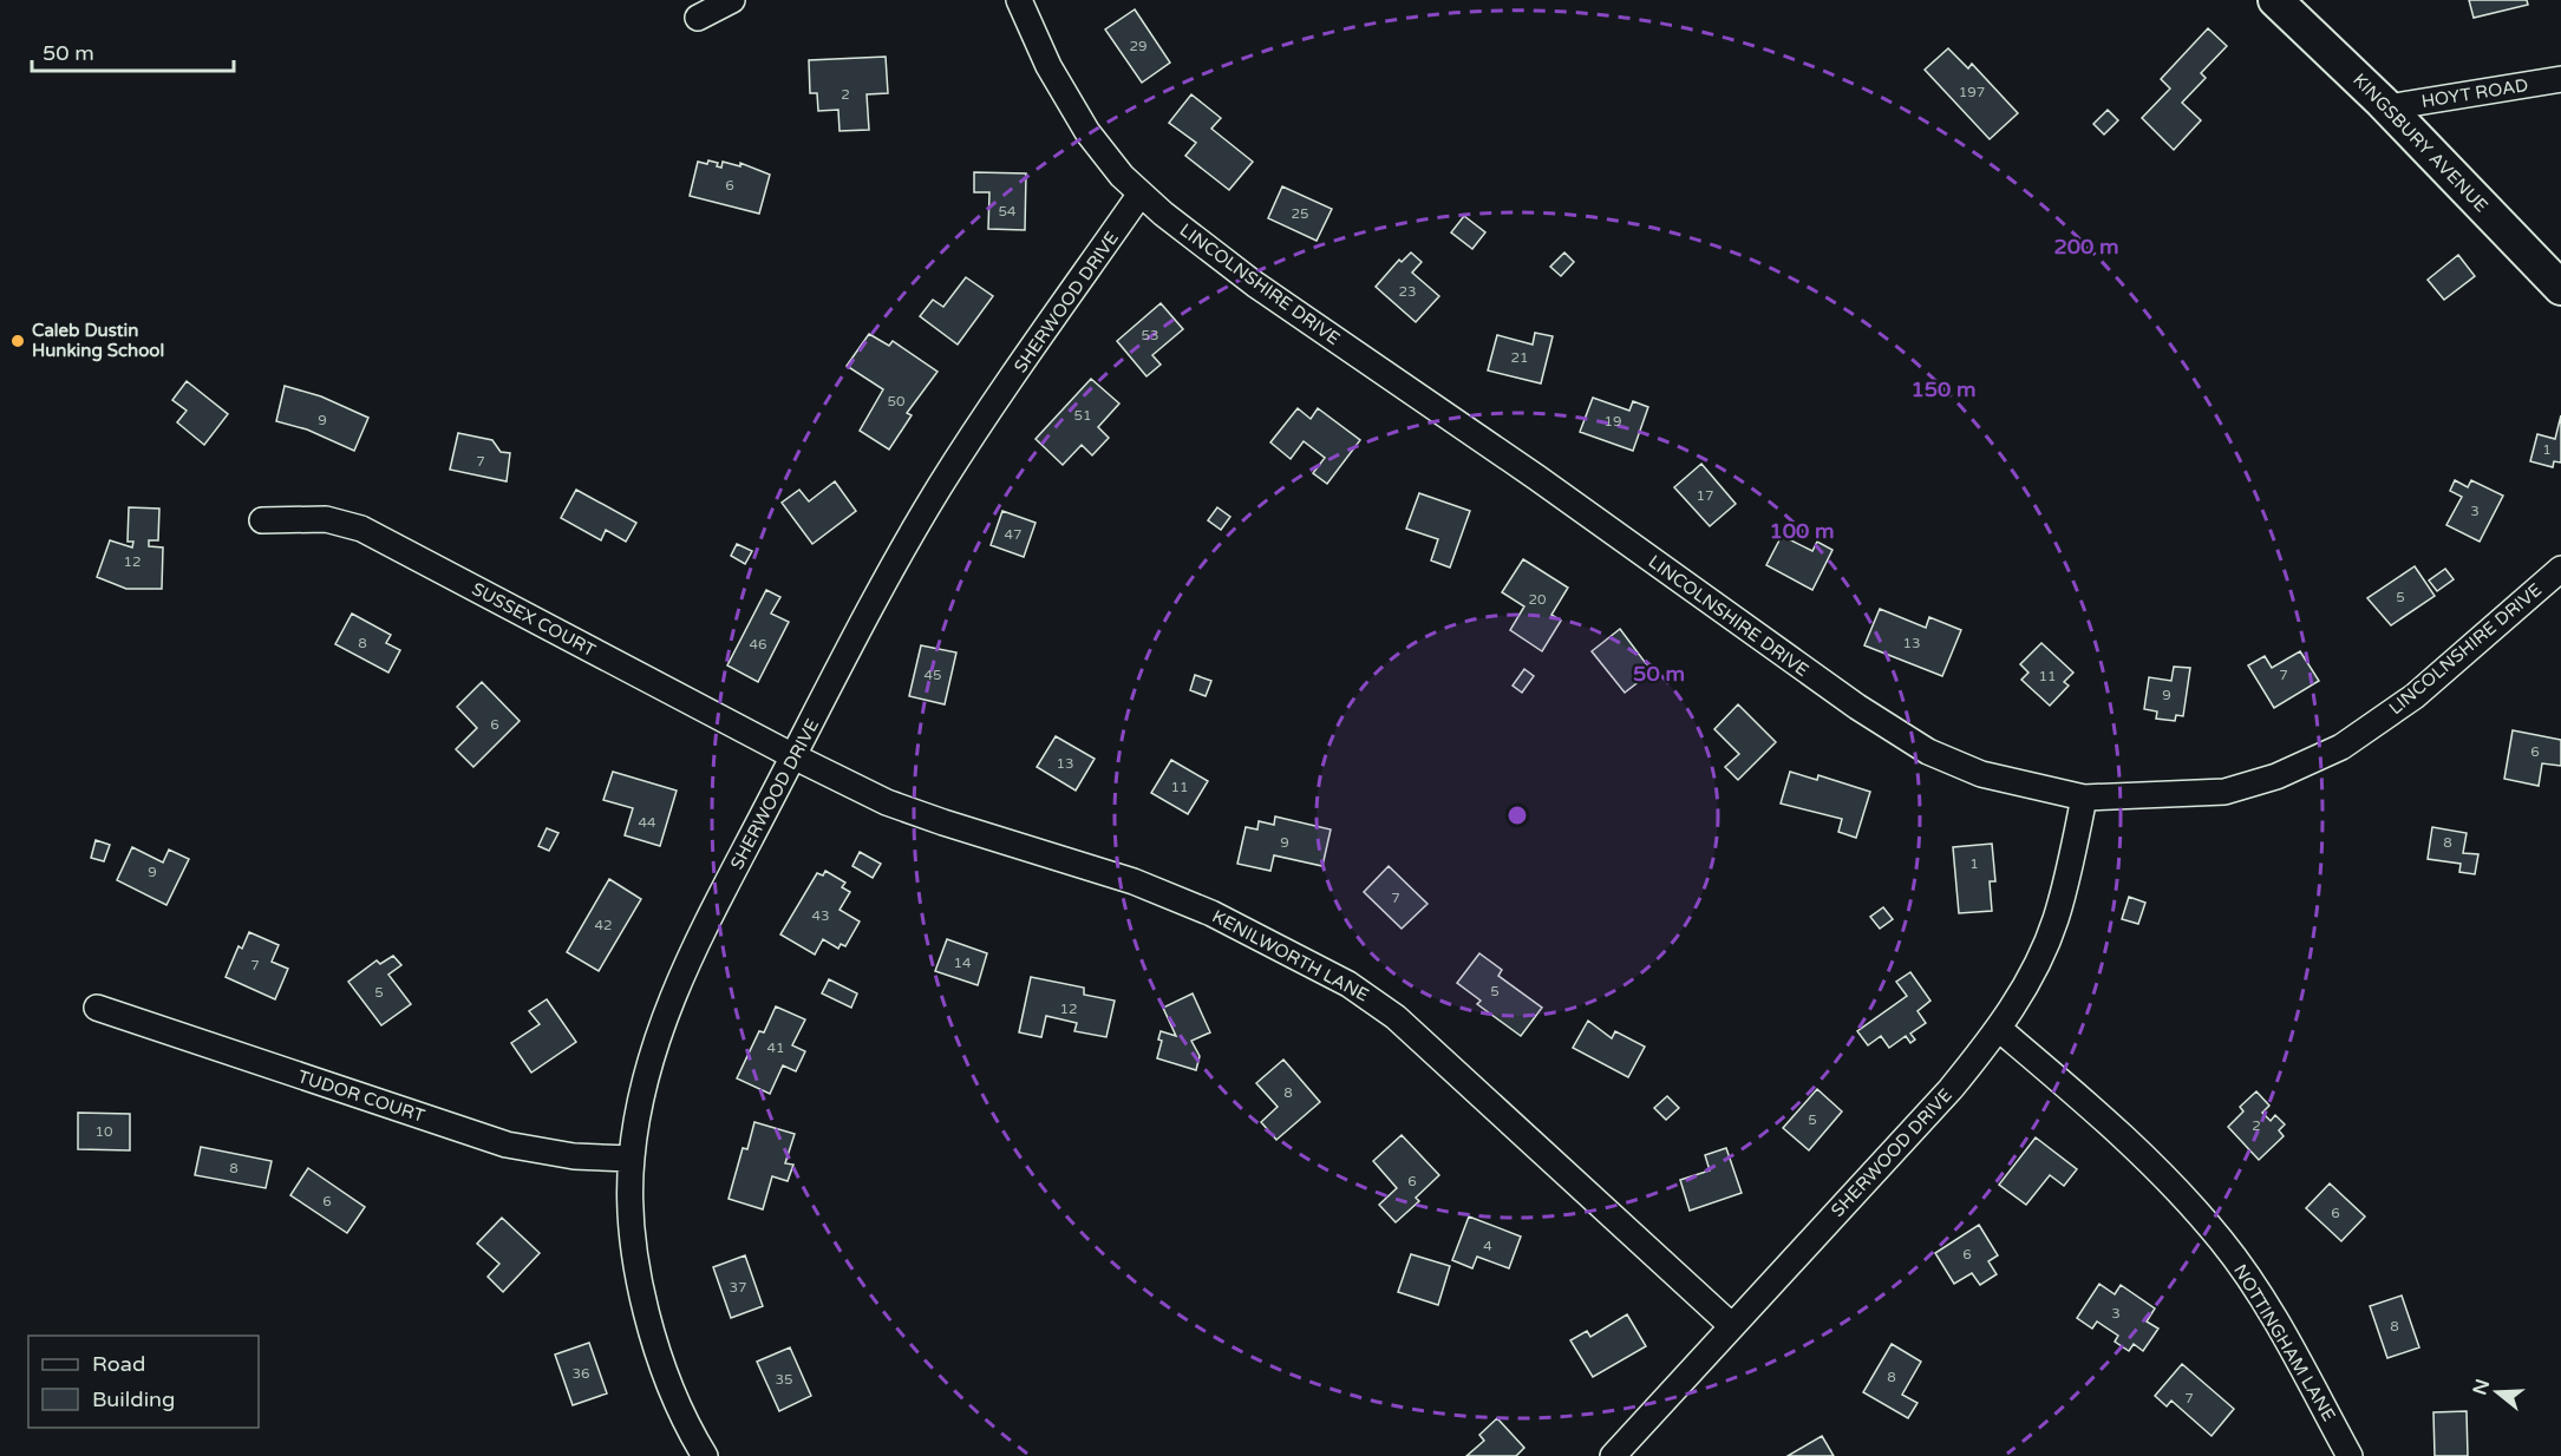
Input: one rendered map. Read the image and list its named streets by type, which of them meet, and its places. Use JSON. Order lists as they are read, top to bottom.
{
  "streets": {
    "main road": ["KINGSBURY AVENUE"],
    "street": [
      "HOYT ROAD",
      "LINCOLNSHIRE DRIVE",
      "SHERWOOD DRIVE",
      "SUSSEX COURT",
      "KENILWORTH LANE",
      "TUDOR COURT",
      "NOTTINGHAM LANE"
    ]
  },
  "crossings": [
    ["HOYT ROAD", "KINGSBURY AVENUE"],
    ["LINCOLNSHIRE DRIVE", "SHERWOOD DRIVE"],
    ["SHERWOOD DRIVE", "SUSSEX COURT"],
    ["SHERWOOD DRIVE", "KENILWORTH LANE"],
    ["SHERWOOD DRIVE", "TUDOR COURT"],
    ["SHERWOOD DRIVE", "NOTTINGHAM LANE"],
    ["SUSSEX COURT", "KENILWORTH LANE"]
  ],
  "places": ["Caleb Dustin Hunking School"],
  "house_numbers": [
    "29",
    "197",
    "2",
    "6",
    "54",
    "25",
    "23",
    "53",
    "21",
    "50",
    "51",
    "9",
    "19",
    "1",
    "7",
    "17",
    "3",
    "47",
    "12",
    "5",
    "20",
    "8",
    "13",
    "46",
    "45",
    "7",
    "11",
    "9",
    "6",
    "6",
    "13",
    "11",
    "44",
    "9",
    "8",
    "1",
    "9",
    "7",
    "43",
    "42",
    "14",
    "7",
    "5",
    "5",
    "12",
    "41",
    "8",
    "5",
    "2",
    "10",
    "8",
    "6",
    "6",
    "6",
    "4",
    "6",
    "37",
    "3",
    "8",
    "36",
    "8",
    "35",
    "7"
  ],
  "legend": ["Road", "Building"],
  "scale_bar": "50 m",
  "north": "left",
  "rings": [
    "200 m",
    "150 m",
    "100 m",
    "50 m"
  ]
}
